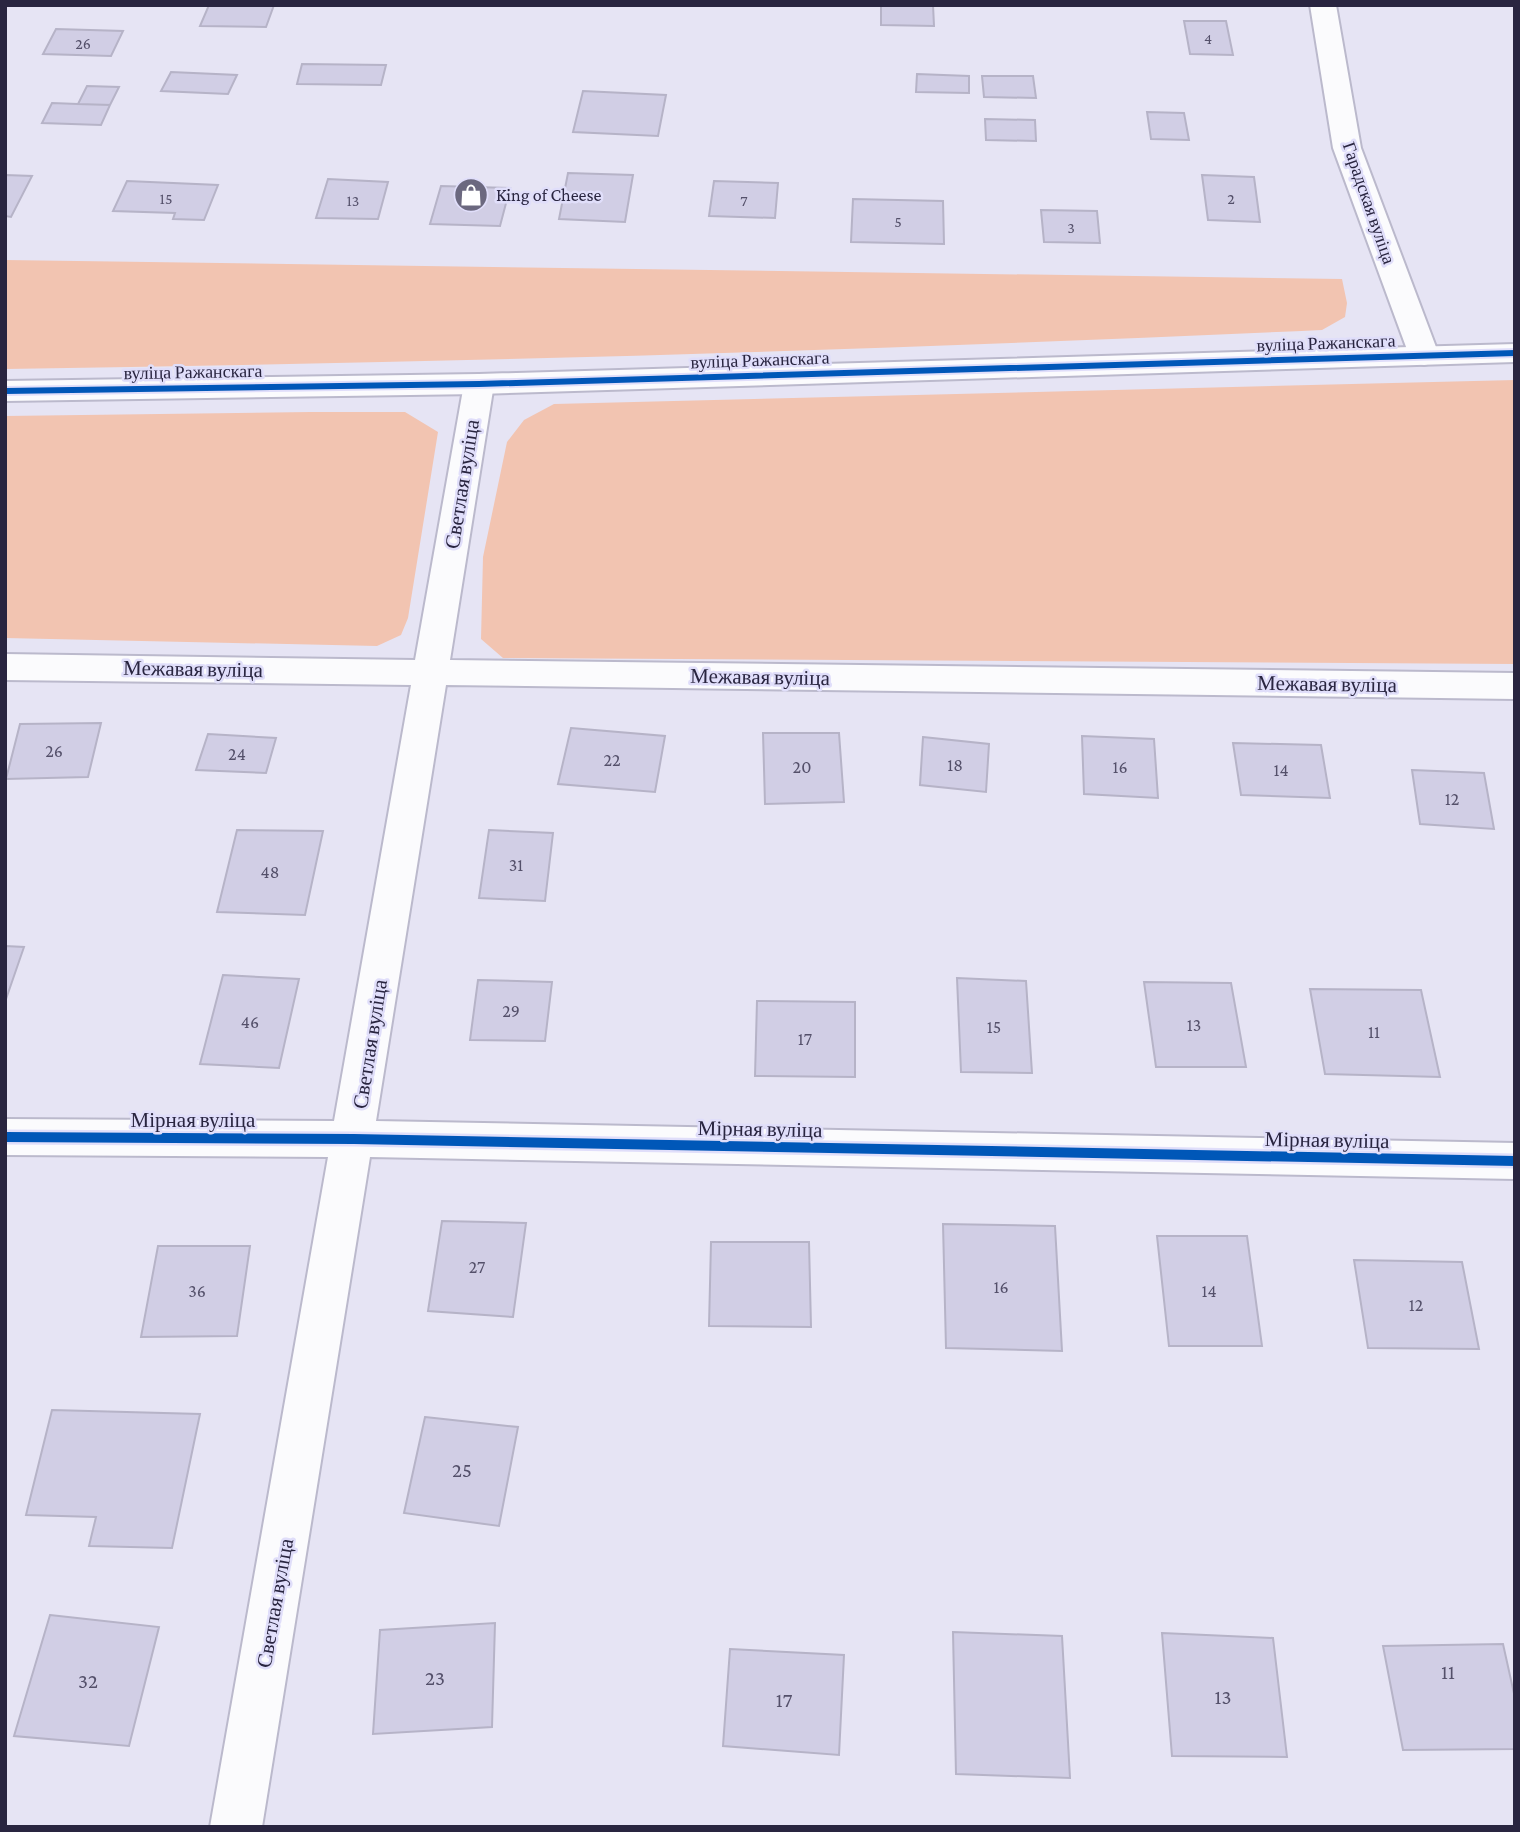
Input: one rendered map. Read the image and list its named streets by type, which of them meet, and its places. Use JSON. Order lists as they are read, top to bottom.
{
  "streets": {
    "street": [
      "Гарадская вуліца",
      "вуліца Ражанскага",
      "Светлая вуліца",
      "Межавая вуліца",
      "Мірная вуліца"
    ]
  },
  "crossings": [
    ["Гарадская вуліца", "вуліца Ражанскага"],
    ["вуліца Ражанскага", "Светлая вуліца"],
    ["Светлая вуліца", "Межавая вуліца"],
    ["Светлая вуліца", "Мірная вуліца"]
  ],
  "places": {
    "shop": ["King of Cheese"]
  },
  "house_numbers": [
    "4",
    "26",
    "15",
    "2",
    "13",
    "7",
    "5",
    "3",
    "26",
    "24",
    "22",
    "18",
    "20",
    "16",
    "14",
    "12",
    "31",
    "48",
    "29",
    "46",
    "13",
    "15",
    "11",
    "17",
    "27",
    "16",
    "36",
    "14",
    "12",
    "25",
    "11",
    "23",
    "32",
    "13",
    "17"
  ]
}
